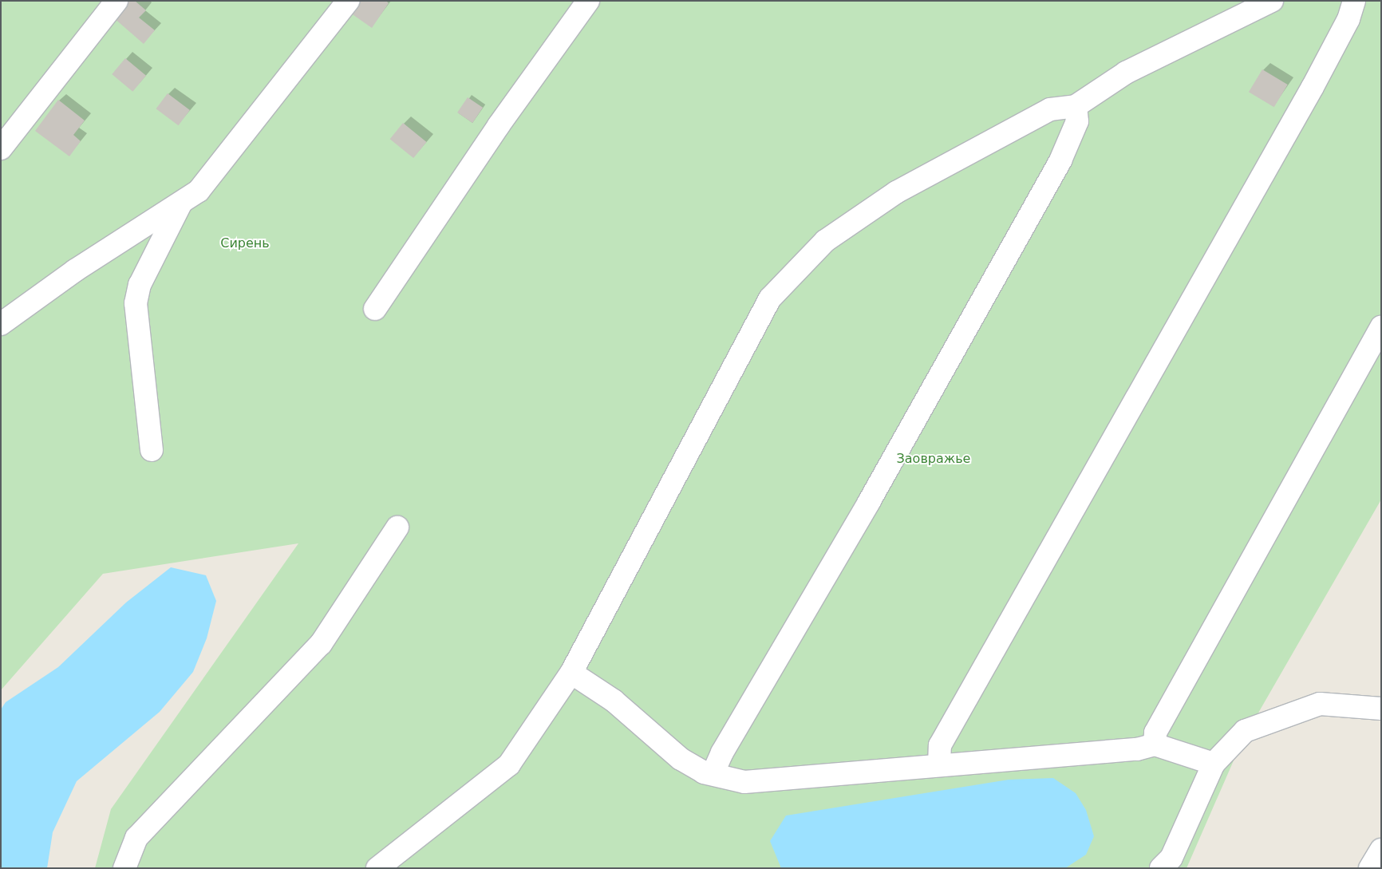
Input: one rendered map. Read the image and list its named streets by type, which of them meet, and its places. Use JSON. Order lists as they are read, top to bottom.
{
  "parks": ["Сирень", "Заовражье"]
}
